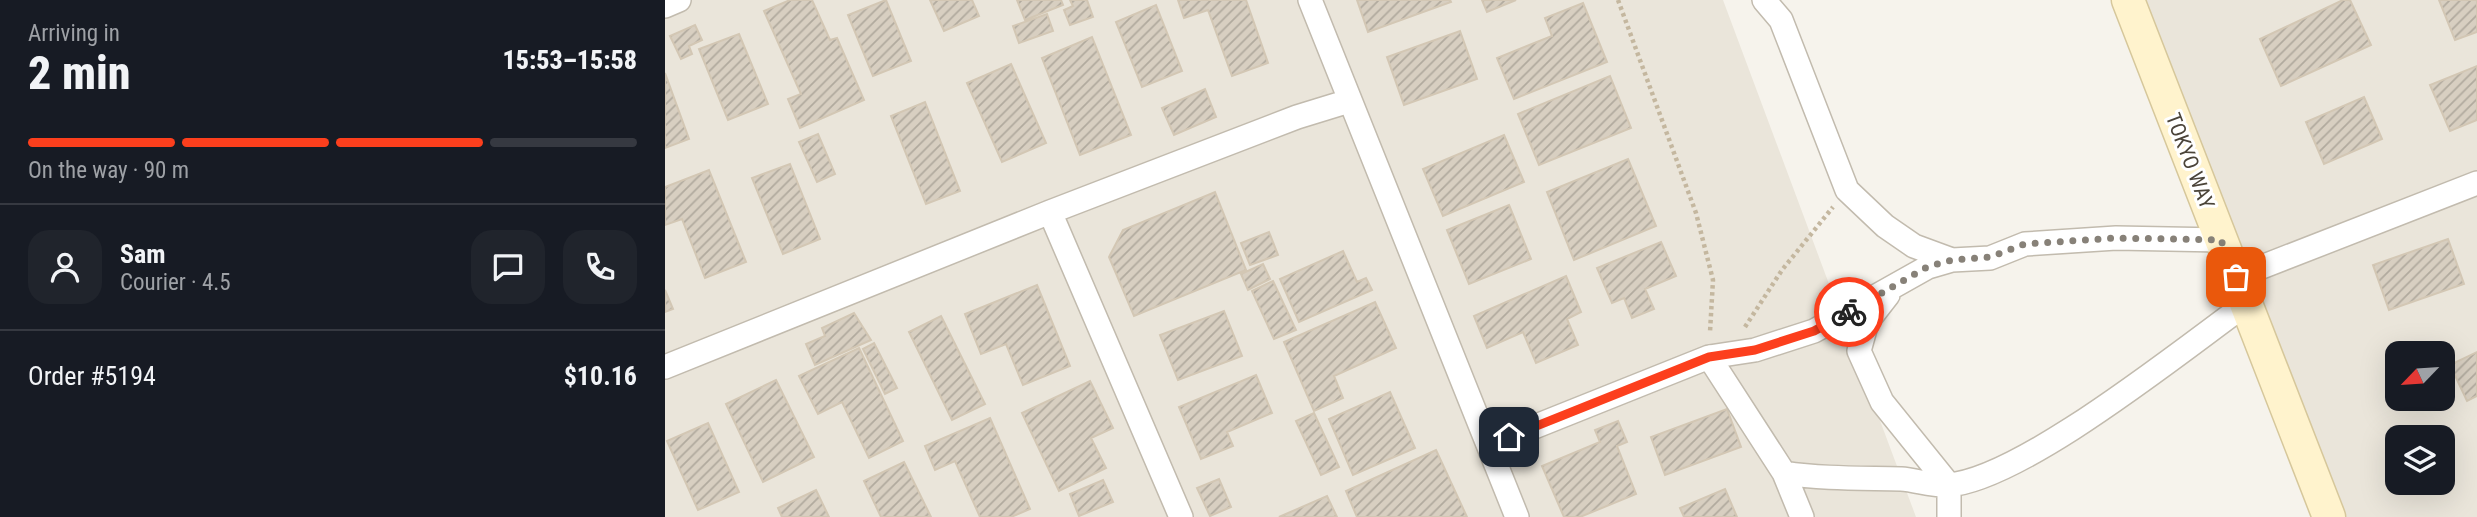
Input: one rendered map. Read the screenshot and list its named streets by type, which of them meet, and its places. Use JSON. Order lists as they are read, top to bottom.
{
  "streets": {
    "main road": ["TOKYO WAY"]
  },
  "north": "bottom left",
  "page": {
    "heading": ["2 min", "Arriving in", "15:53–15:58"],
    "panel": [
      "Sam",
      "Courier · 4.5",
      "Order #5194",
      "$10.16"
    ],
    "bar": "On the way · 90 m"
  }
}
